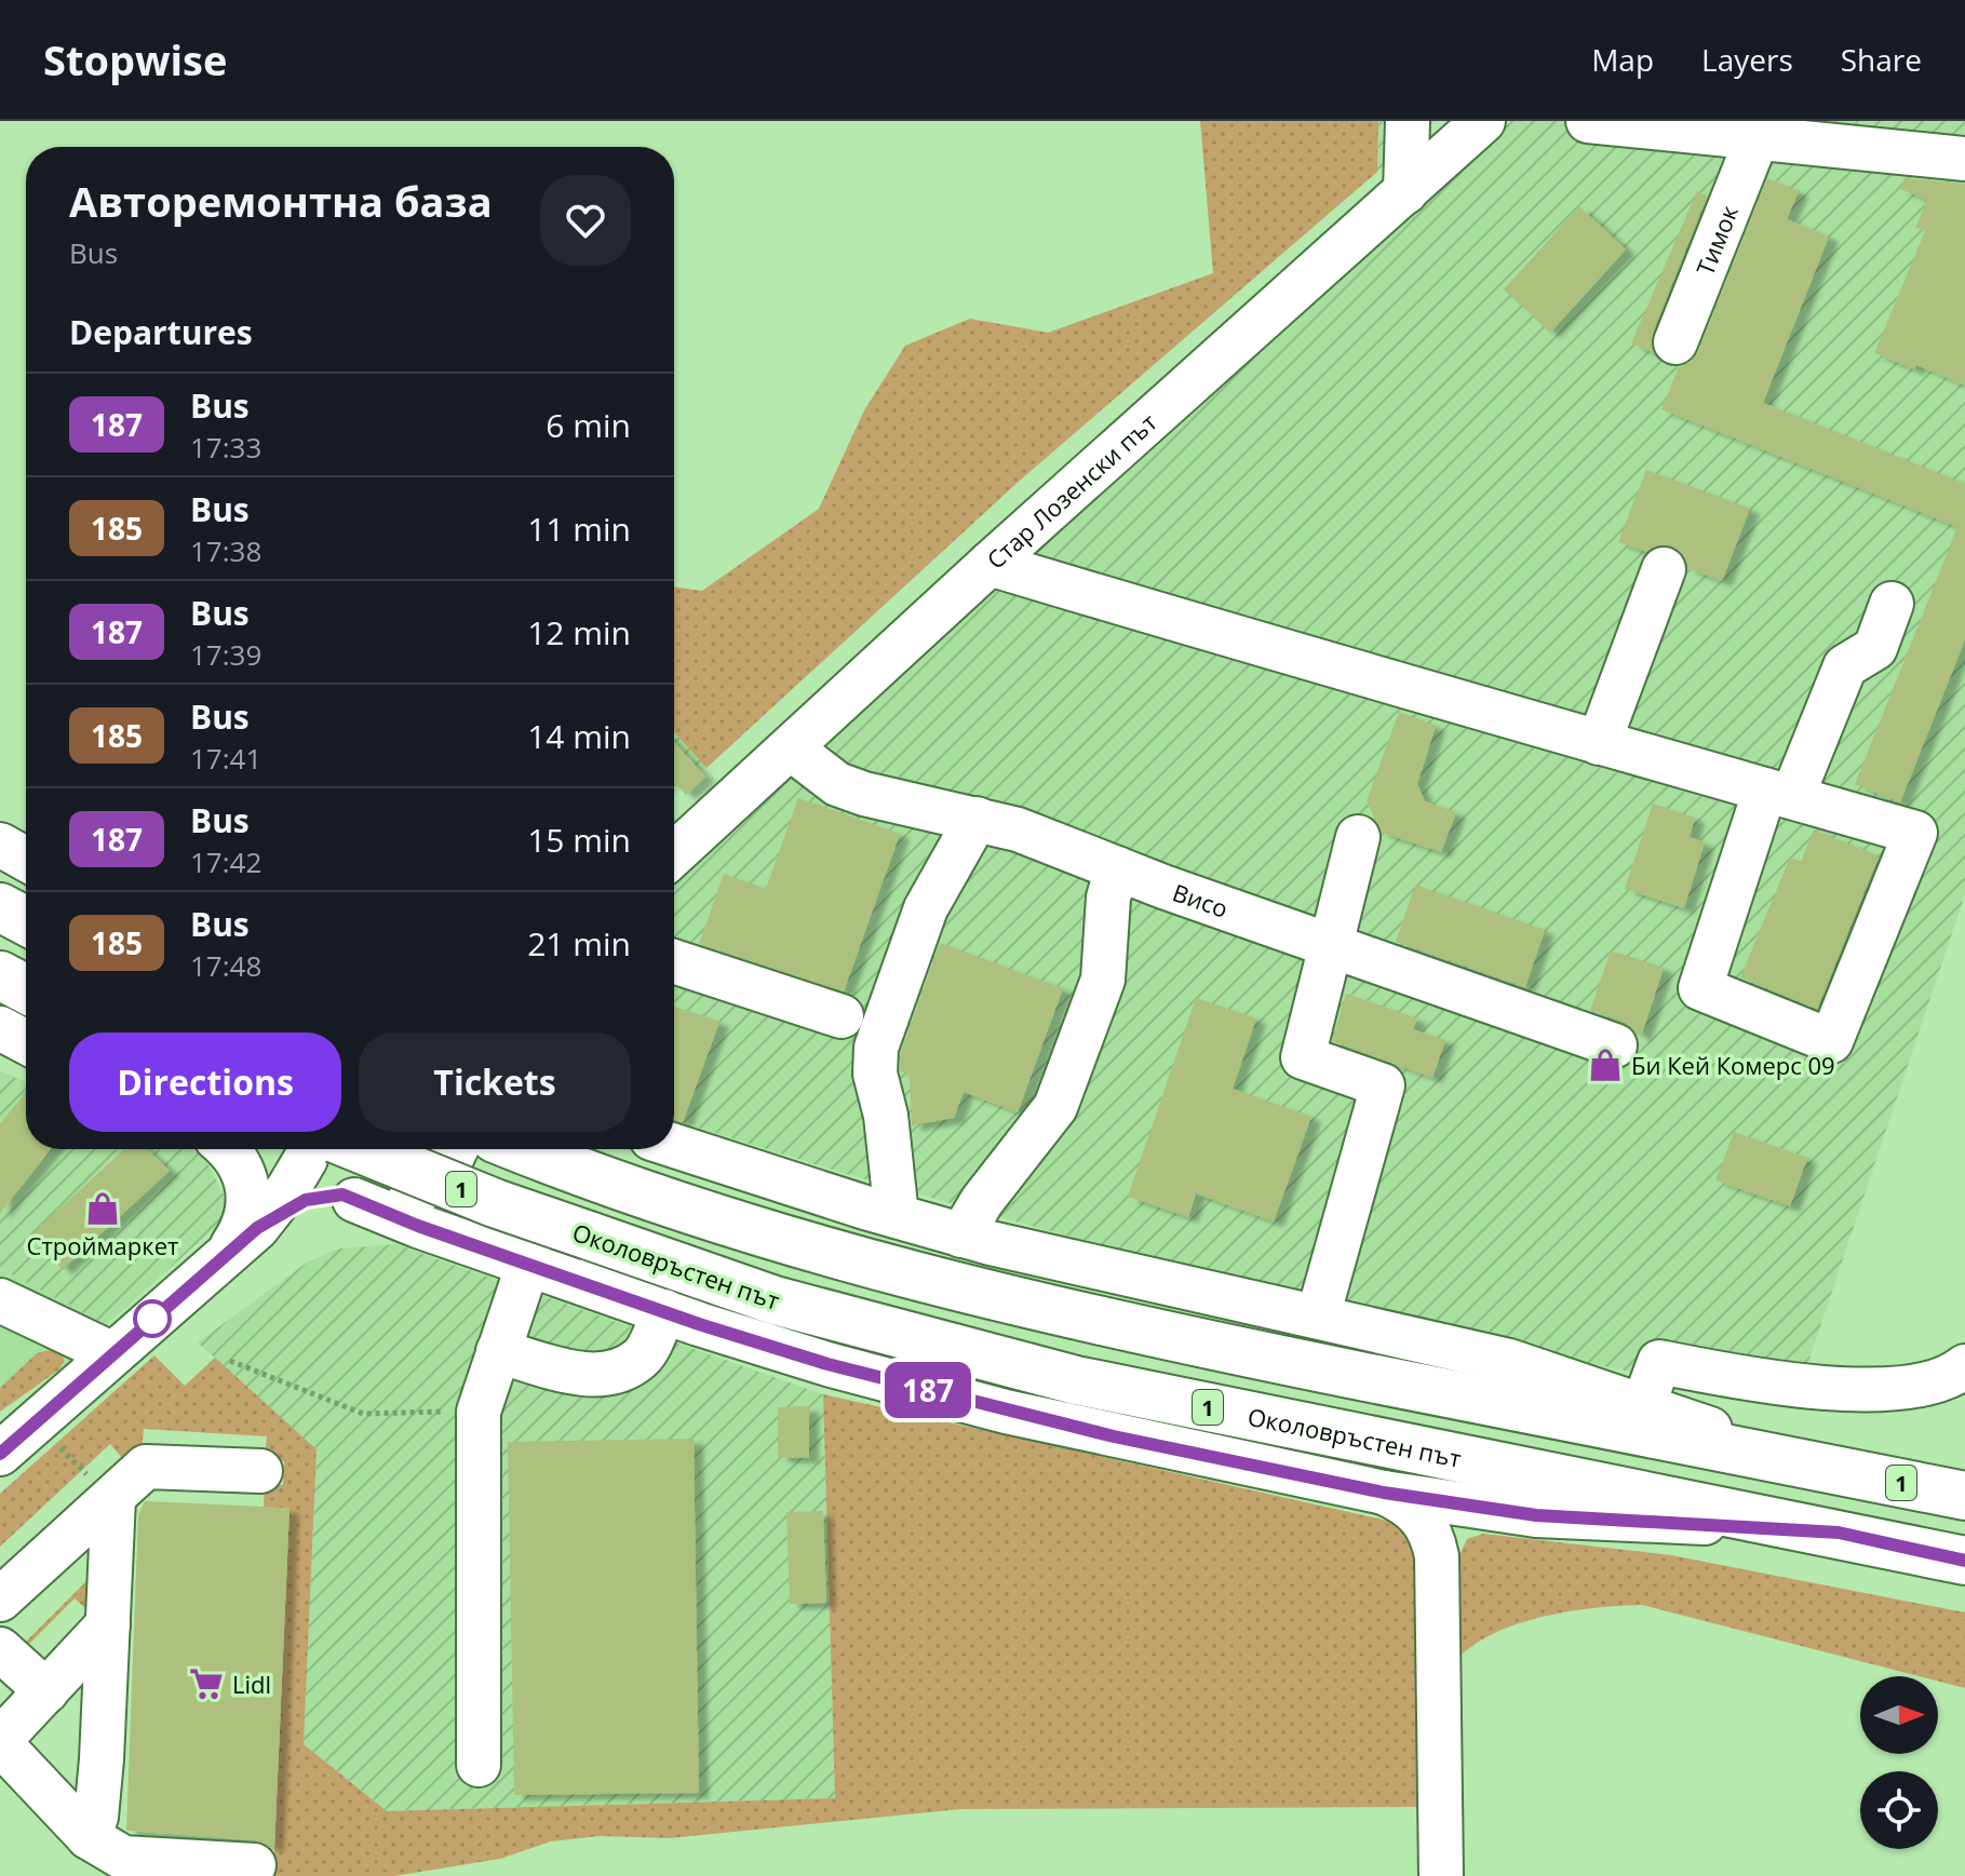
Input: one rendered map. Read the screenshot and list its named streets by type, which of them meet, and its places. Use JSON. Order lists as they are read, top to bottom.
{
  "streets": {
    "highway": ["1", "Околовръстен път"],
    "street": ["Тимок", "Стар Лозенски път", "Висо"]
  },
  "crossings": [
    ["Стар Лозенски път", "Висо"]
  ],
  "places": {
    "shop": ["Би Кей Комерс 09", "Строймаркет"],
    "supermarket": ["Lidl"]
  },
  "lines": ["bus line 187"],
  "north": "right",
  "page": {
    "header": "Stopwise",
    "nav": ["Map", "Layers", "Share"],
    "on_map": "187",
    "heading": [
      ["Авторемонтна база", "Bus"],
      "Departures"
    ],
    "list": [
      {
        "mark": "187",
        "name": "Bus",
        "note": "17:33",
        "value": "6 min"
      },
      {
        "mark": "185",
        "name": "Bus",
        "note": "17:38",
        "value": "11 min"
      },
      {
        "mark": "187",
        "name": "Bus",
        "note": "17:39",
        "value": "12 min"
      },
      {
        "mark": "185",
        "name": "Bus",
        "note": "17:41",
        "value": "14 min"
      },
      {
        "mark": "187",
        "name": "Bus",
        "note": "17:42",
        "value": "15 min"
      },
      {
        "mark": "185",
        "name": "Bus",
        "note": "17:48",
        "value": "21 min"
      }
    ],
    "buttons": ["Directions", "Tickets"]
  }
}
